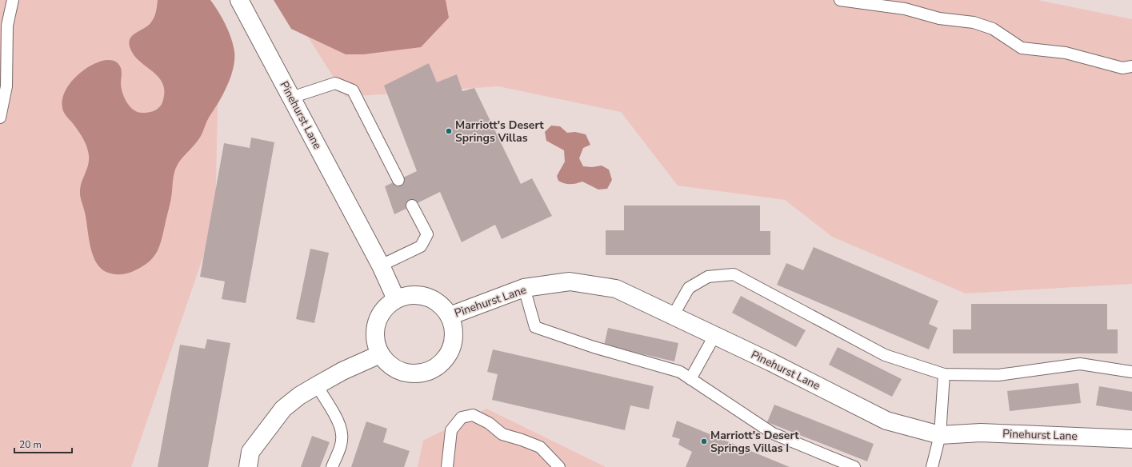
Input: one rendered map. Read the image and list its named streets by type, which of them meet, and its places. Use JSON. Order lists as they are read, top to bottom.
{
  "streets": {
    "street": ["Pinehurst Lane"]
  },
  "places": ["Marriott's Desert Springs Villas", "Marriott's Desert Springs Villas I"],
  "scale_bar": "20 m"
}
